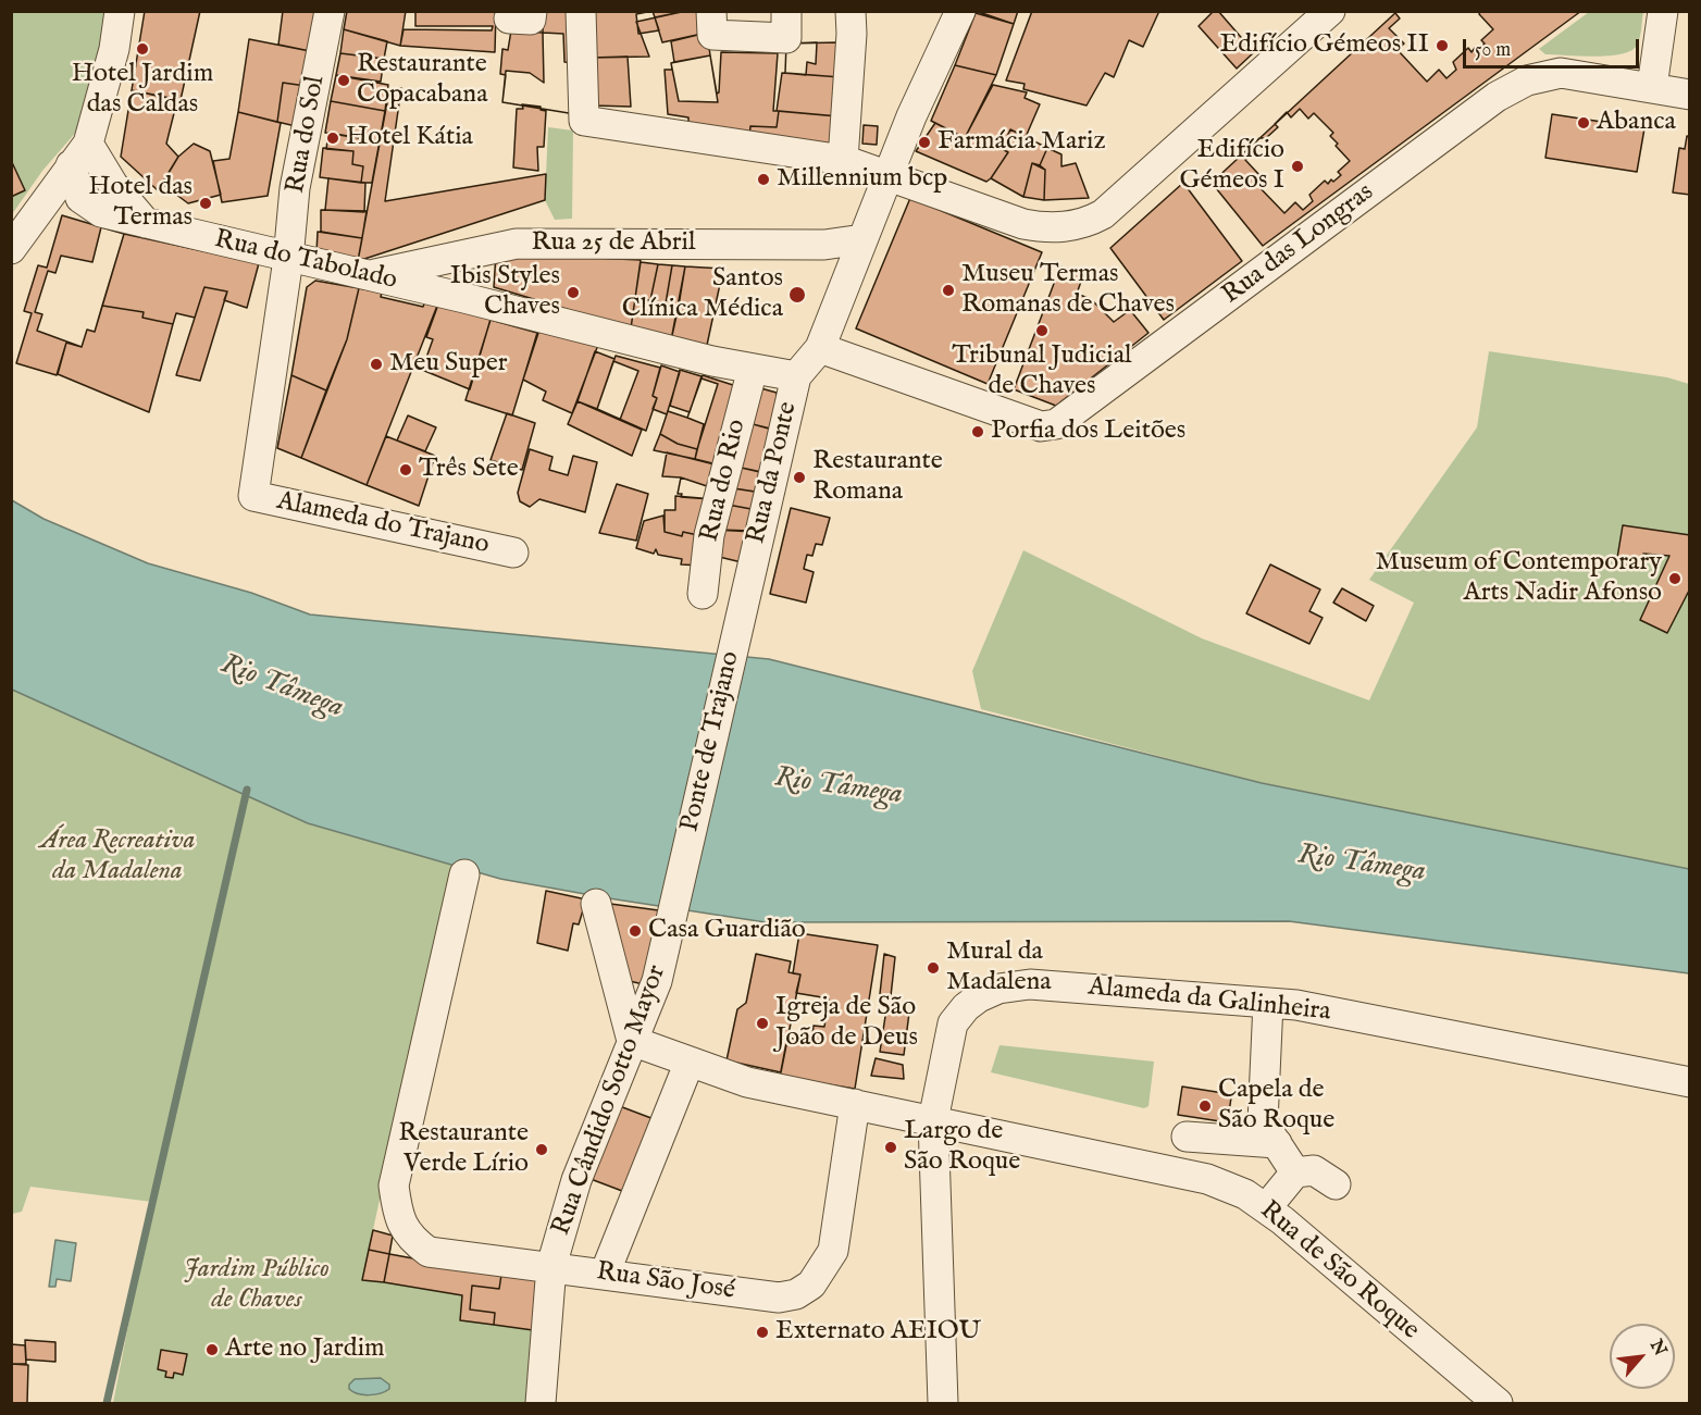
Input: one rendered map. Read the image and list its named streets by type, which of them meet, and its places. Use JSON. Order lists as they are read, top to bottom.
{
  "streets": {
    "street": [
      "Rua do Sol",
      "Rua 25 de Abril",
      "Rua das Longras",
      "Rua do Tabolado",
      "Rua da Ponte",
      "Rua do Rio",
      "Alameda do Trajano",
      "Ponte de Trajano",
      "Alameda da Galinheira",
      "Rua Cândido Sotto Mayor",
      "Rua de São Roque",
      "Rua São José"
    ]
  },
  "crossings": [
    ["Rua do Sol", "Rua do Tabolado"],
    ["Rua do Sol", "Alameda do Trajano"],
    ["Rua 25 de Abril", "Rua do Tabolado"],
    ["Rua do Tabolado", "Rua da Ponte"],
    ["Rua do Tabolado", "Rua do Rio"],
    ["Rua da Ponte", "Ponte de Trajano"],
    ["Ponte de Trajano", "Rua Cândido Sotto Mayor"],
    ["Alameda da Galinheira", "Rua de São Roque"],
    ["Rua Cândido Sotto Mayor", "Rua de São Roque"],
    ["Rua Cândido Sotto Mayor", "Rua São José"],
    ["Rua de São Roque", "Rua São José"]
  ],
  "water": ["Rio Tâmega"],
  "parks": ["Área Recreativa da Madalena", "Jardim Público de Chaves"],
  "places": [
    "Edifício Gémeos II",
    "Hotel Jardim das Caldas",
    "Restaurante Copacabana",
    "Abanca",
    "Hotel Kátia",
    "Farmácia Mariz",
    "Edifício Gémeos I",
    "Millennium bcp",
    "Hotel das Termas",
    "Museu Termas Romanas de Chaves",
    "Ibis Styles Chaves",
    "Santos Clínica Médica",
    "Tribunal Judicial de Chaves",
    "Meu Super",
    "Porfia dos Leitões",
    "Três Sete",
    "Restaurante Romana",
    "Museum of Contemporary Arts Nadir Afonso",
    "Casa Guardião",
    "Mural da Madalena",
    "Igreja de São João de Deus",
    "Capela de São Roque",
    "Largo de São Roque",
    "Restaurante Verde Lírio",
    "Externato AEIOU",
    "Arte no Jardim"
  ],
  "scale_bar": "50 m",
  "north": "top right"
}
